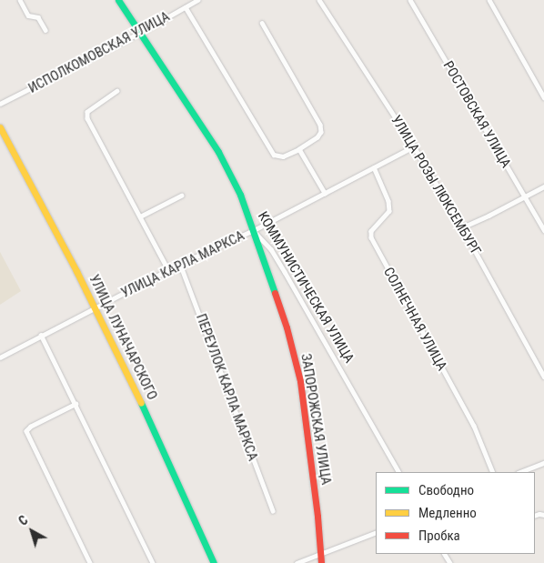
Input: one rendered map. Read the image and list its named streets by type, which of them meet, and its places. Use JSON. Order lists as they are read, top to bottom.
{
  "streets": {
    "main road": ["КОММУНИСТИЧЕСКАЯ УЛИЦА", "УЛИЦА ЛУНАЧАРСКОГО", "ЗАПОРОЖСКАЯ УЛИЦА"],
    "street": [
      "ИСПОЛКОМОВСКАЯ УЛИЦА",
      "РОСТОВСКАЯ УЛИЦА",
      "УЛИЦА РОЗЫ ЛЮКСЕМБУРГ",
      "УЛИЦА КАРЛА МАРКСА",
      "СОЛНЕЧНАЯ УЛИЦА",
      "ПЕРЕУЛОК КАРЛА МАРКСА"
    ]
  },
  "crossings": [
    ["ИСПОЛКОМОВСКАЯ УЛИЦА", "КОММУНИСТИЧЕСКАЯ УЛИЦА"],
    ["УЛИЦА РОЗЫ ЛЮКСЕМБУРГ", "УЛИЦА КАРЛА МАРКСА"],
    ["УЛИЦА КАРЛА МАРКСА", "КОММУНИСТИЧЕСКАЯ УЛИЦА"],
    ["УЛИЦА КАРЛА МАРКСА", "СОЛНЕЧНАЯ УЛИЦА"],
    ["УЛИЦА КАРЛА МАРКСА", "УЛИЦА ЛУНАЧАРСКОГО"],
    ["УЛИЦА КАРЛА МАРКСА", "ПЕРЕУЛОК КАРЛА МАРКСА"],
    ["УЛИЦА КАРЛА МАРКСА", "ЗАПОРОЖСКАЯ УЛИЦА"],
    ["КОММУНИСТИЧЕСКАЯ УЛИЦА", "ЗАПОРОЖСКАЯ УЛИЦА"]
  ],
  "legend": ["Свободно", "Медленно", "Пробка"],
  "north": "top left"
}
